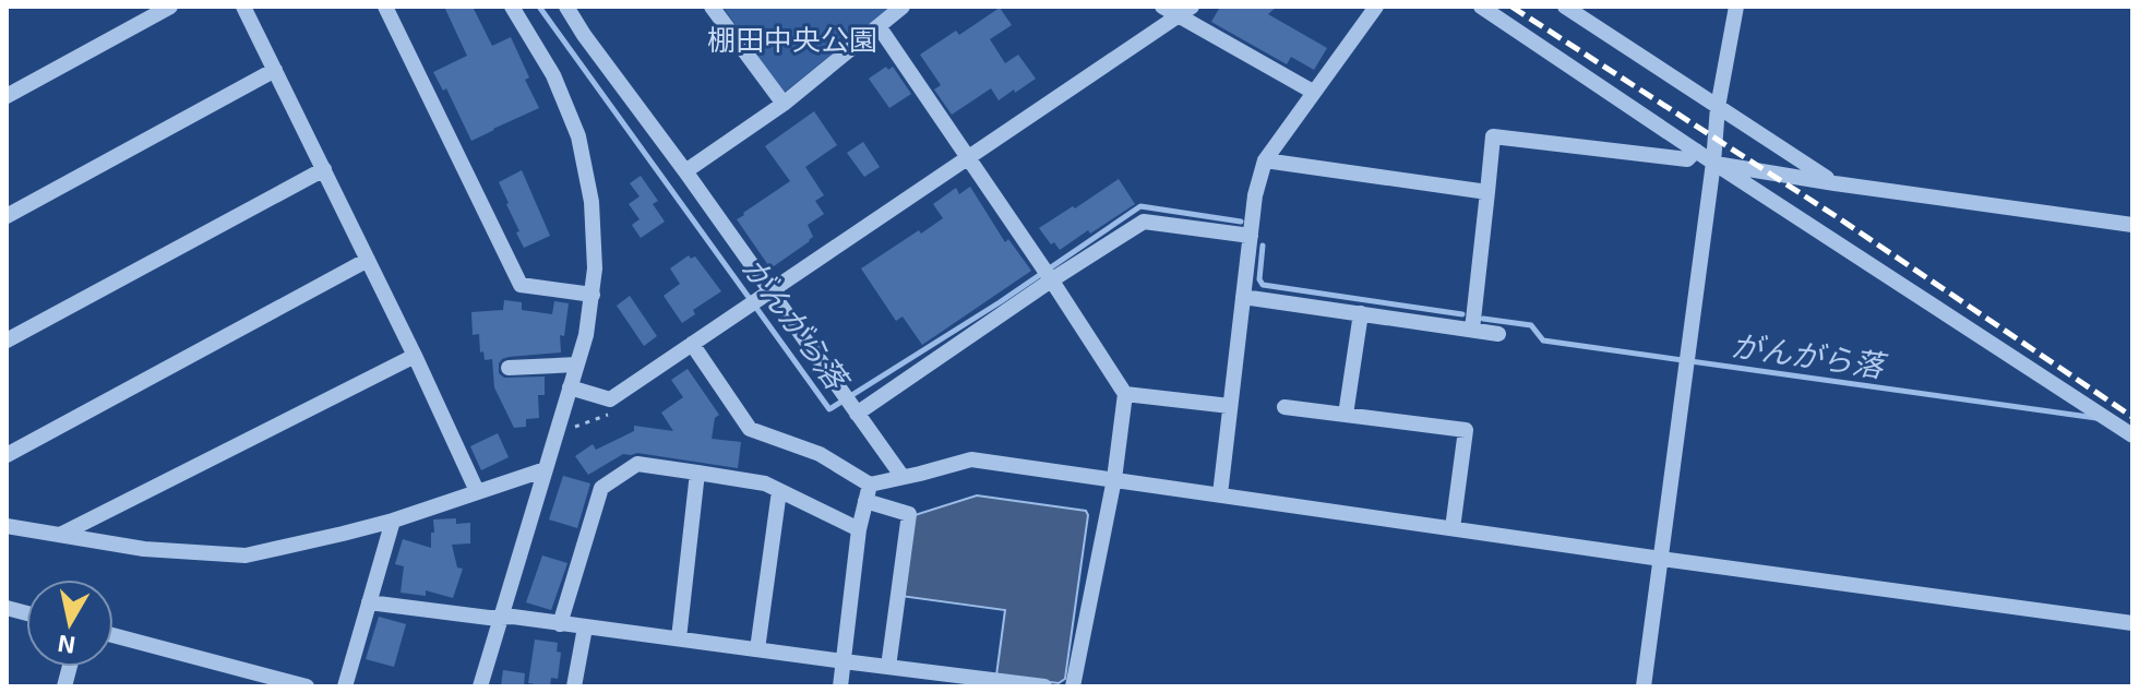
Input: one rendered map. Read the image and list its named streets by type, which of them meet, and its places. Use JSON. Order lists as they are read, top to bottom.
{
  "water": ["がんがら落"],
  "parks": ["棚田中央公園"],
  "north": "bottom"
}
